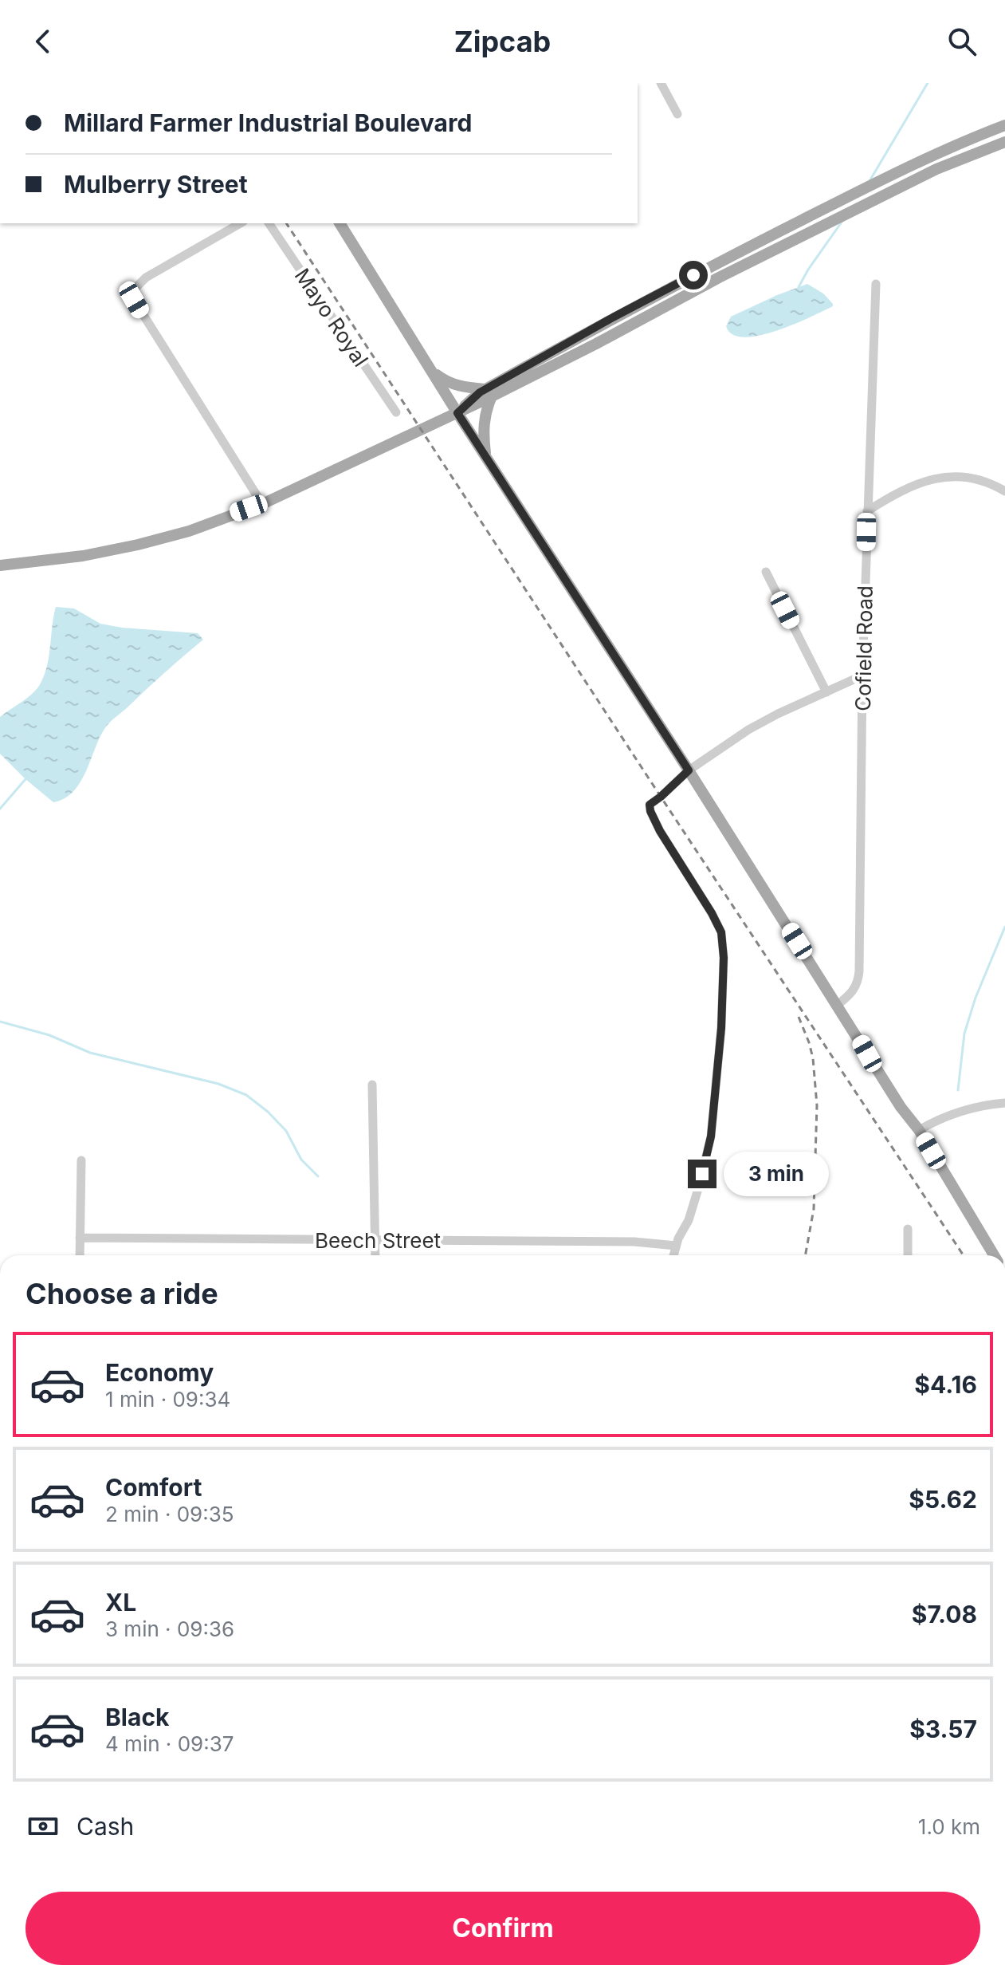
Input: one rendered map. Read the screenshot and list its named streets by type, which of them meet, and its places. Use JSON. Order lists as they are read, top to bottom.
{
  "streets": {
    "street": ["Mayo Royal", "Cofield Road", "Beech Street"]
  },
  "page": {
    "header": "Zipcab",
    "banner": ["Millard Farmer Industrial Boulevard", "Mulberry Street"],
    "bubble": "3 min",
    "heading": "Choose a ride",
    "list": [
      {
        "name": "Economy",
        "note": "1 min · 09:34",
        "value": "$4.16"
      },
      {
        "name": "Comfort",
        "note": "2 min · 09:35",
        "value": "$5.62"
      },
      {
        "name": "XL",
        "note": "3 min · 09:36",
        "value": "$7.08"
      },
      {
        "name": "Black",
        "note": "4 min · 09:37",
        "value": "$3.57"
      }
    ],
    "pay": ["Cash", "1.0 km"],
    "buttons": "Confirm"
  }
}
